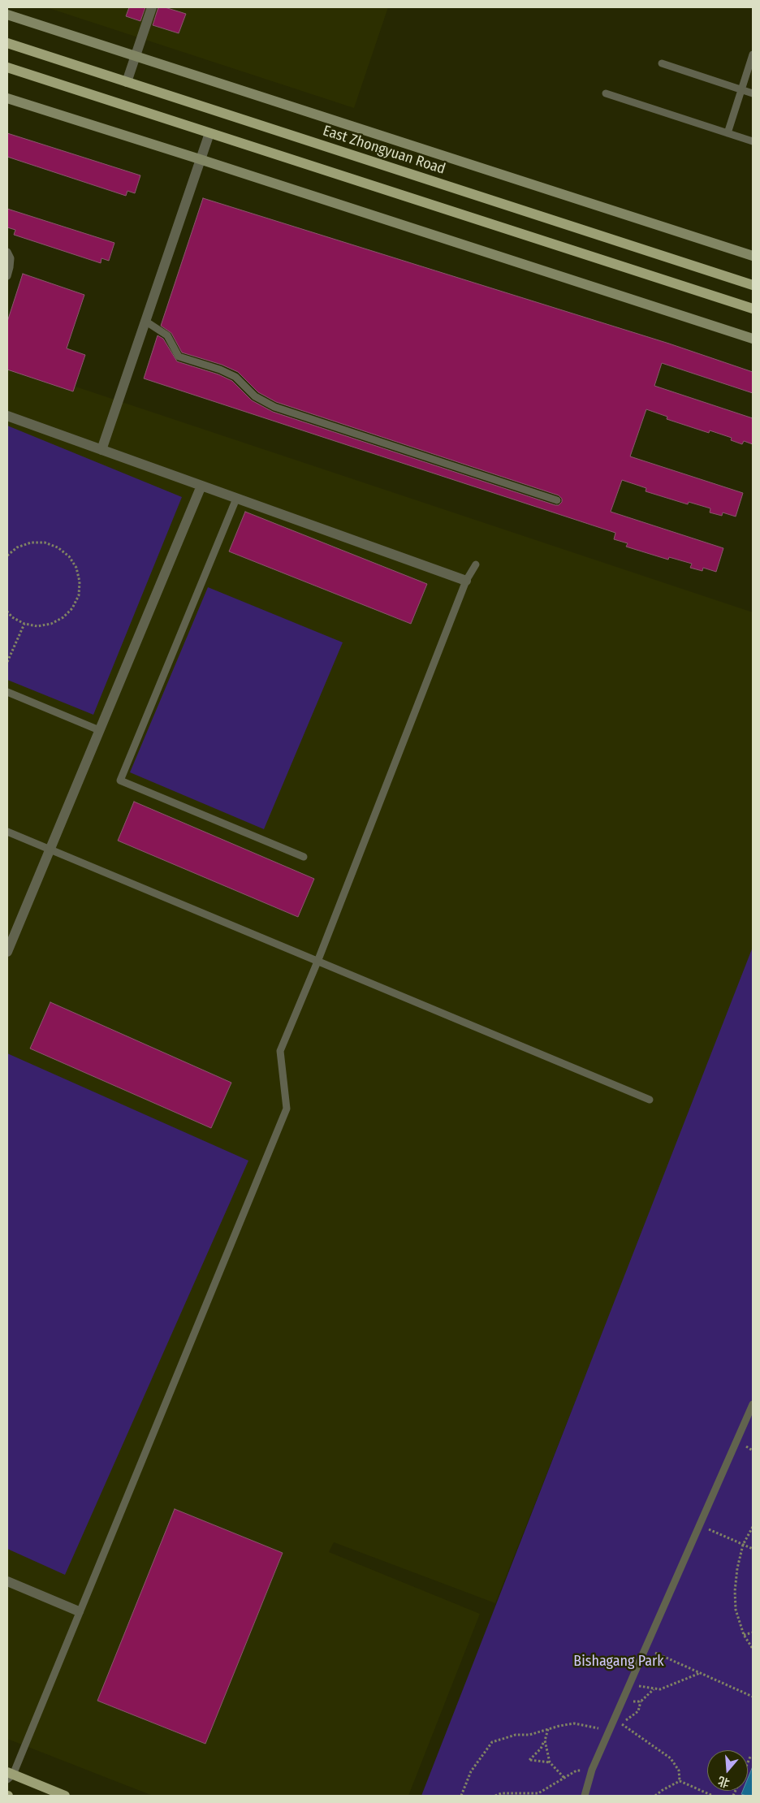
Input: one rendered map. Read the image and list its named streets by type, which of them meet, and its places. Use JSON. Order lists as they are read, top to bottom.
{
  "streets": {
    "main road": ["East Zhongyuan Road"]
  },
  "parks": ["Bishagang Park"],
  "north": "bottom"
}
